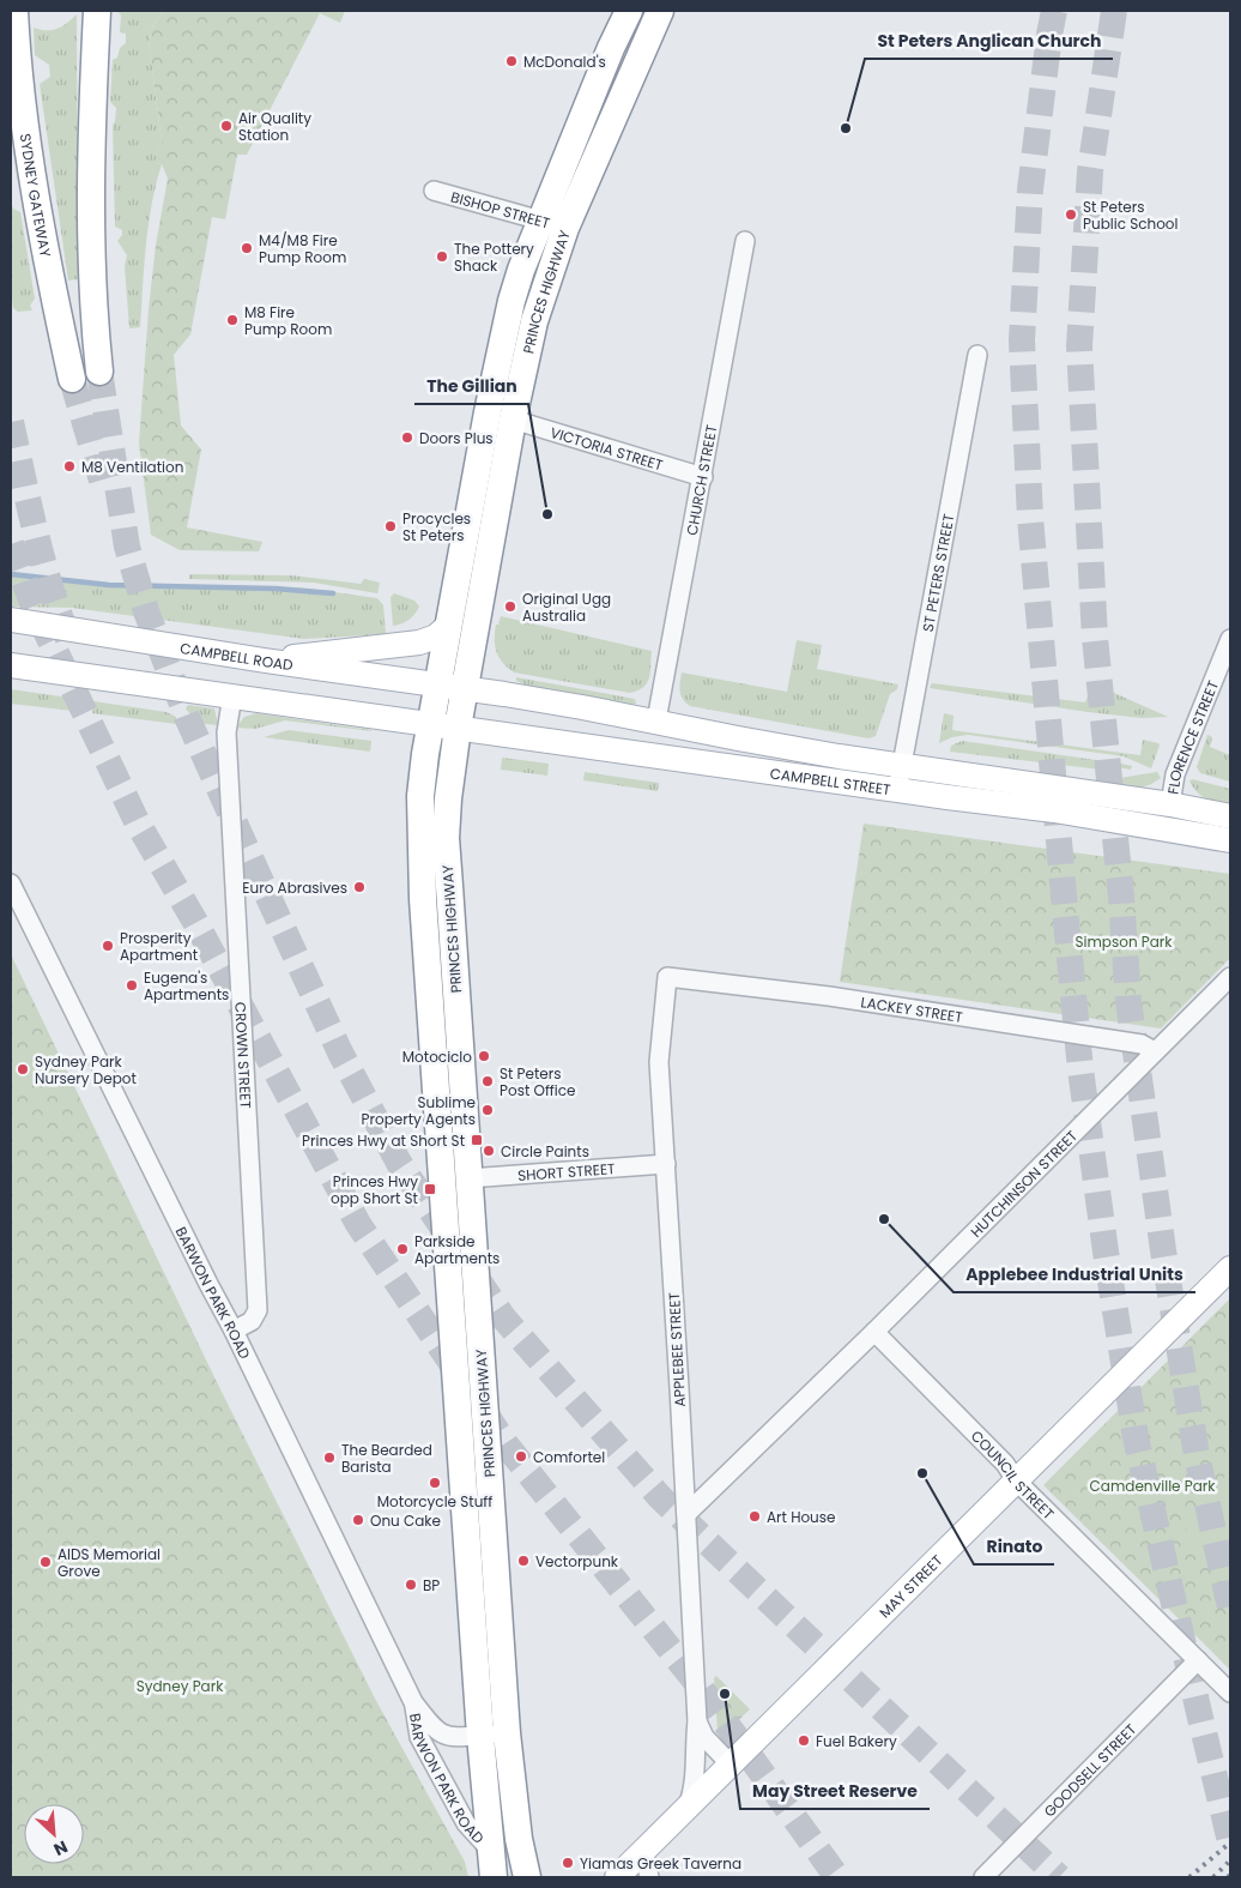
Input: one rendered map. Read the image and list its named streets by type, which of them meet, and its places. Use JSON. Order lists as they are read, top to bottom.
{
  "streets": {
    "highway": ["SYDNEY GATEWAY", "PRINCES HIGHWAY"],
    "main road": ["CAMPBELL ROAD", "CAMPBELL STREET", "MAY STREET"],
    "street": [
      "BISHOP STREET",
      "VICTORIA STREET",
      "CHURCH STREET",
      "ST PETERS STREET",
      "FLORENCE STREET",
      "LACKEY STREET",
      "CROWN STREET",
      "SHORT STREET",
      "HUTCHINSON STREET",
      "BARWON PARK ROAD",
      "APPLEBEE STREET",
      "COUNCIL STREET",
      "GOODSELL STREET"
    ]
  },
  "crossings": [
    ["BISHOP STREET", "PRINCES HIGHWAY"],
    ["PRINCES HIGHWAY", "VICTORIA STREET"],
    ["PRINCES HIGHWAY", "CAMPBELL ROAD"],
    ["PRINCES HIGHWAY", "CAMPBELL STREET"],
    ["PRINCES HIGHWAY", "SHORT STREET"],
    ["PRINCES HIGHWAY", "BARWON PARK ROAD"],
    ["VICTORIA STREET", "CHURCH STREET"],
    ["CHURCH STREET", "CAMPBELL STREET"],
    ["ST PETERS STREET", "CAMPBELL STREET"],
    ["CAMPBELL ROAD", "CAMPBELL STREET"],
    ["FLORENCE STREET", "CAMPBELL STREET"],
    ["LACKEY STREET", "HUTCHINSON STREET"],
    ["LACKEY STREET", "APPLEBEE STREET"],
    ["CROWN STREET", "BARWON PARK ROAD"],
    ["SHORT STREET", "APPLEBEE STREET"],
    ["HUTCHINSON STREET", "APPLEBEE STREET"],
    ["HUTCHINSON STREET", "COUNCIL STREET"],
    ["APPLEBEE STREET", "MAY STREET"],
    ["COUNCIL STREET", "MAY STREET"],
    ["COUNCIL STREET", "GOODSELL STREET"]
  ],
  "parks": ["Simpson Park", "Camdenville Park", "Sydney Park"],
  "places": {
    "other": [
      "McDonald's",
      "Air Quality Station",
      "St Peters Anglican Church",
      "St Peters Public School",
      "M4/M8 Fire Pump Room",
      "The Pottery Shack",
      "M8 Fire Pump Room",
      "Doors Plus",
      "M8 Ventilation",
      "The Gillian",
      "Procycles St Peters",
      "Original Ugg Australia",
      "Euro Abrasives",
      "Prosperity Apartment",
      "Eugena's Apartments",
      "Motociclo",
      "Sydney Park Nursery Depot",
      "St Peters Post Office",
      "Sublime Property Agents",
      "Circle Paints",
      "Applebee Industrial Units",
      "Parkside Apartments",
      "Comfortel",
      "The Bearded Barista",
      "Rinato",
      "Motorcycle Stuff",
      "Art House",
      "Onu Cake",
      "Vectorpunk",
      "AIDS Memorial Grove",
      "BP",
      "May Street Reserve",
      "Fuel Bakery",
      "Yiamas Greek Taverna"
    ],
    "transit": ["Princes Hwy at Short St", "Princes Hwy opp Short St"]
  },
  "north": "bottom right"
}
